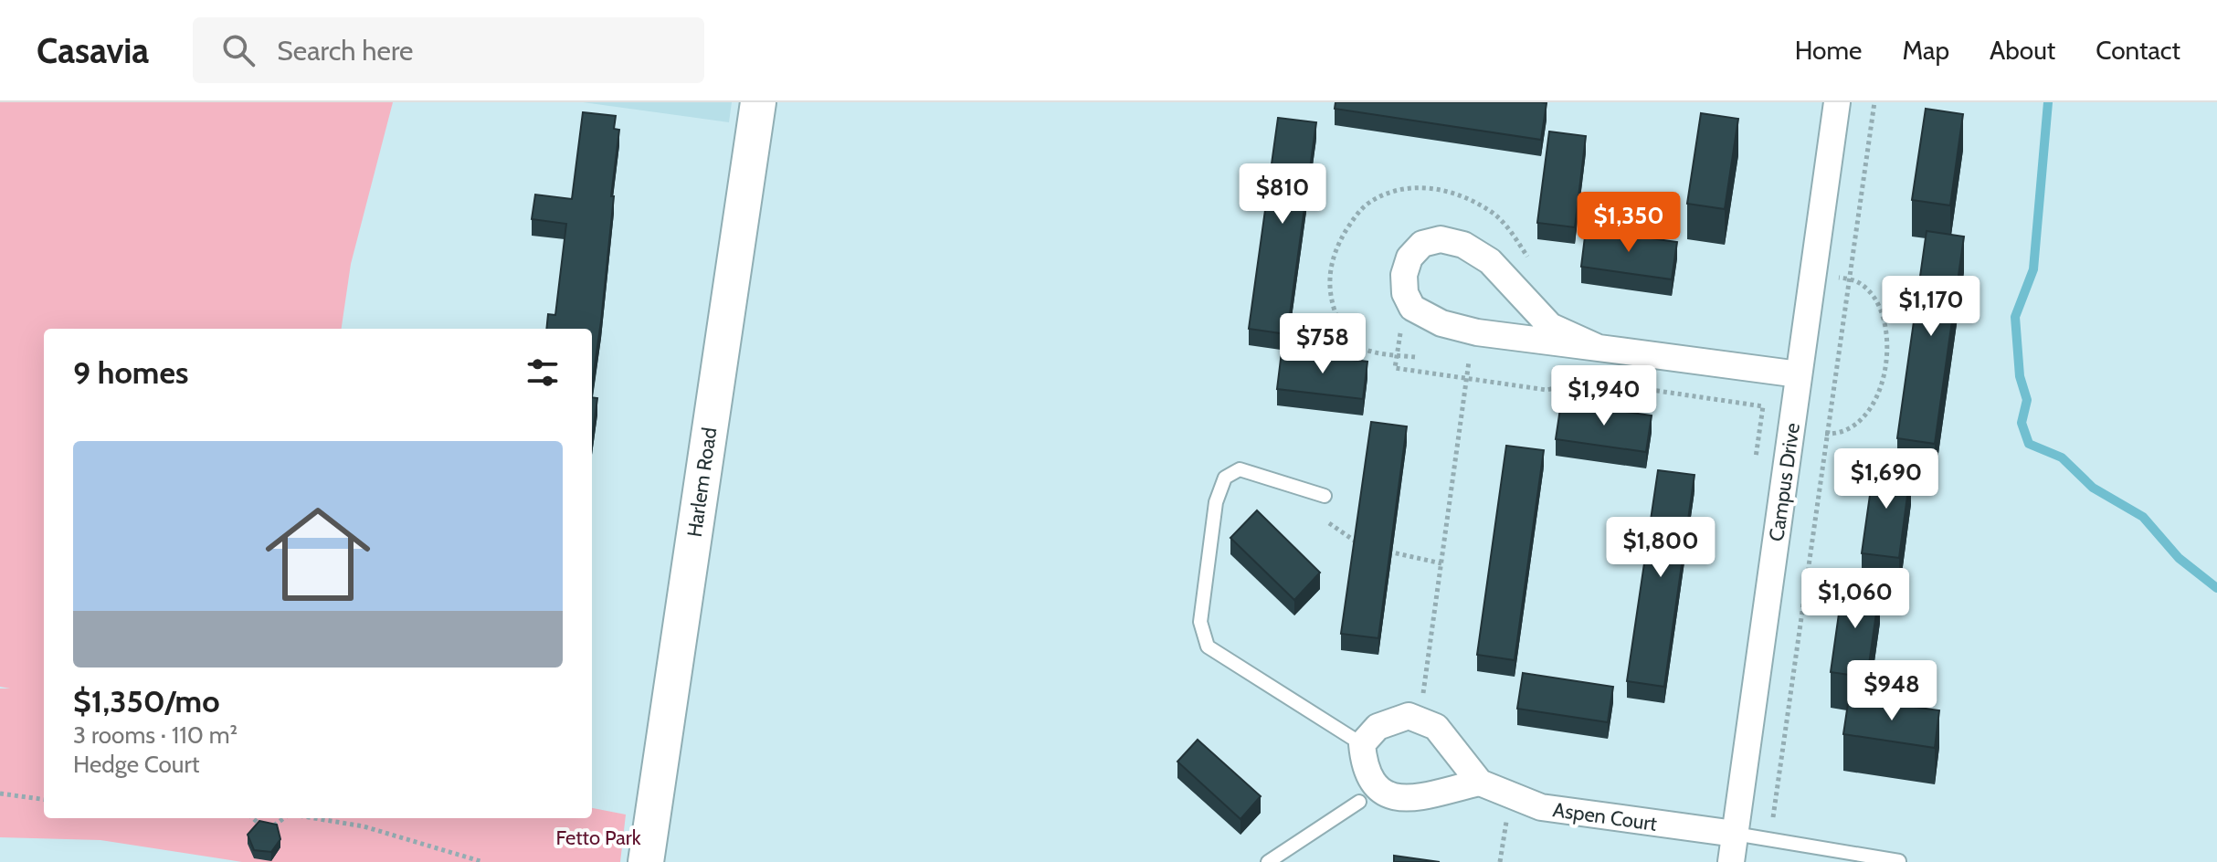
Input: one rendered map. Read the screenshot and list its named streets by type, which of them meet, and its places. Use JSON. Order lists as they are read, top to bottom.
{
  "streets": {
    "main road": ["Harlem Road"],
    "street": ["Campus Drive", "Aspen Court"]
  },
  "crossings": [
    ["Campus Drive", "Aspen Court"]
  ],
  "parks": ["Fetto Park"],
  "page": {
    "header": "Casavia",
    "search": "Search here",
    "nav": [
      "Home",
      "Map",
      "About",
      "Contact"
    ],
    "price": [
      "$810",
      "$1,350",
      "$1,170",
      "$758",
      "$1,940",
      "$1,690",
      "$1,800",
      "$1,060",
      "$948"
    ],
    "heading": "9 homes",
    "list": [
      {
        "name": "$1,350/mo",
        "note": "3 rooms · 110 m² · Hedge Court"
      }
    ]
  }
}
